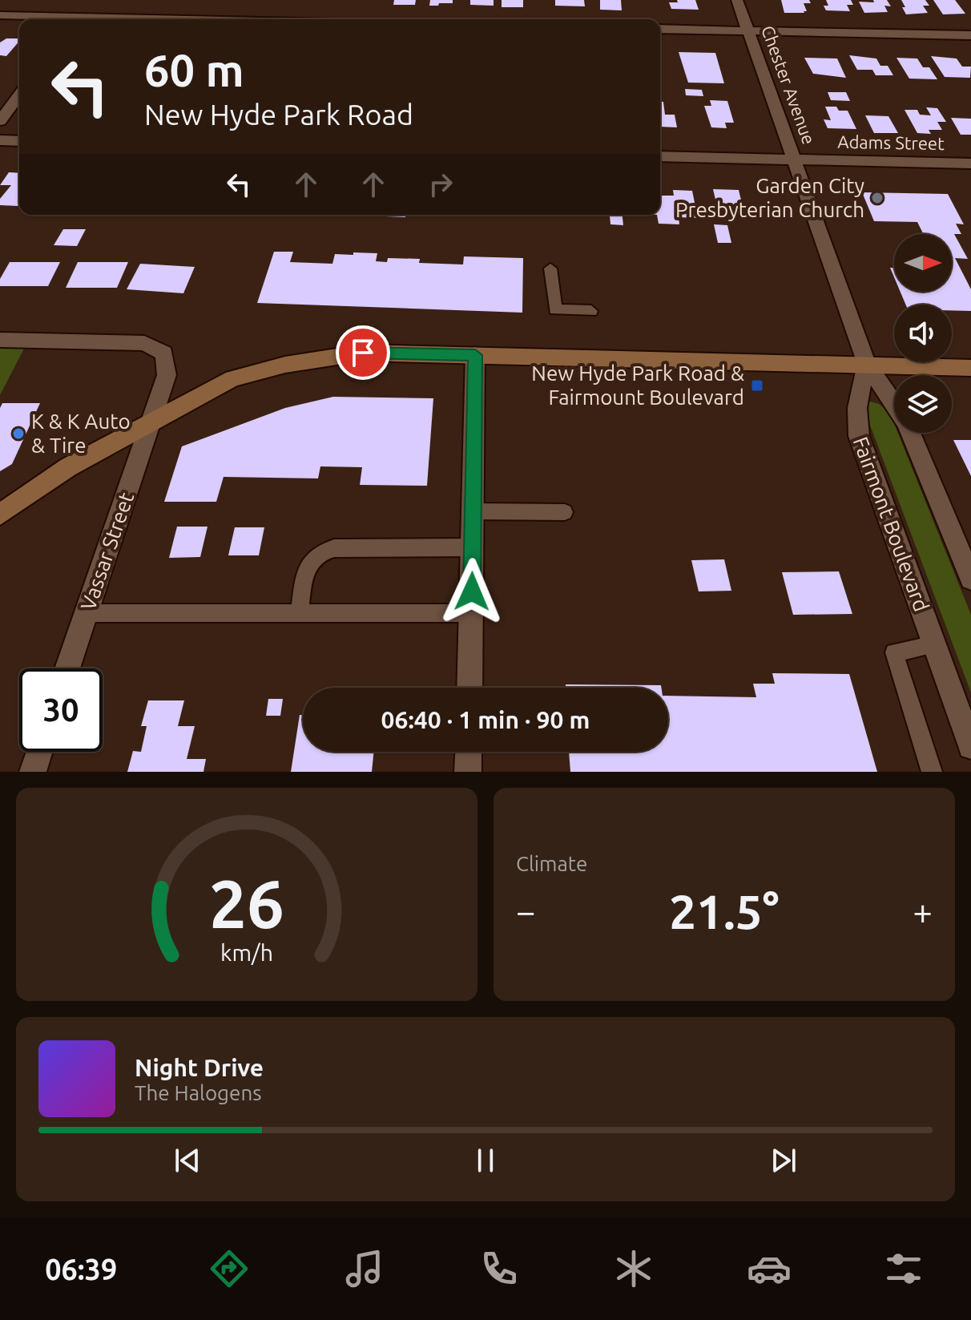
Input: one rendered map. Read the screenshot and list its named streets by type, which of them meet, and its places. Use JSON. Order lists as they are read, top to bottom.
{
  "streets": {
    "street": [
      "Chester Avenue",
      "Adams Street",
      "Fairmont Boulevard",
      "Vassar Street"
    ]
  },
  "crossings": [
    ["Chester Avenue", "Adams Street"],
    ["Chester Avenue", "Fairmont Boulevard"]
  ],
  "places": {
    "other": ["Garden City Presbyterian Church", "K & K Auto & Tire"],
    "transit": ["New Hyde Park Road & Fairmount Boulevard"]
  },
  "north": "right",
  "page": {
    "turn": ["60 m", "New Hyde Park Road"],
    "limit": "30",
    "trip": "06:40 · 1 min · 90 m",
    "tile": "Climate",
    "heat": ["−", "21.5°", "+"],
    "song": ["Night Drive", "The Halogens"],
    "tabs": "06:39",
    "gauge": ["26", "km/h"]
  }
}
